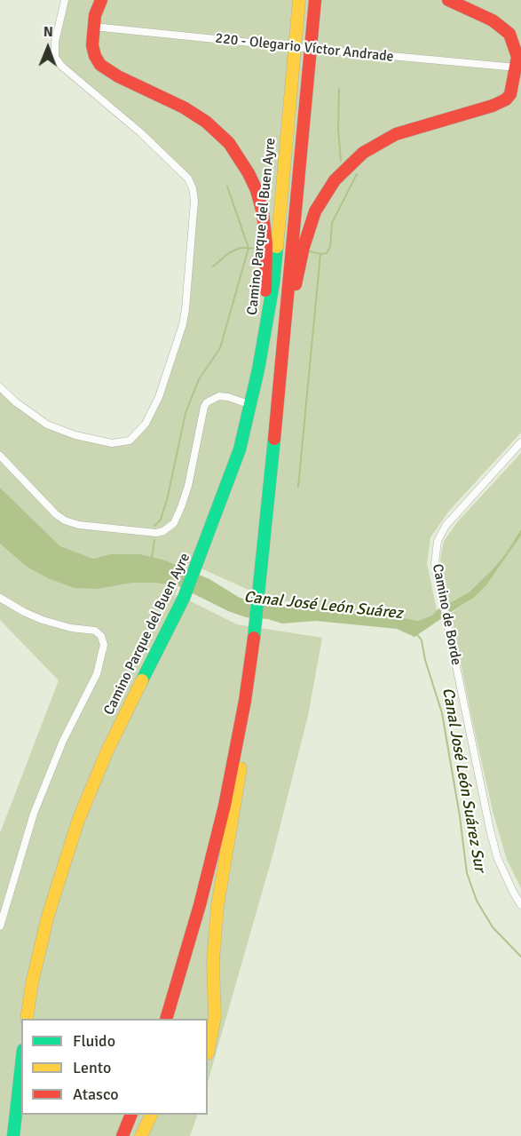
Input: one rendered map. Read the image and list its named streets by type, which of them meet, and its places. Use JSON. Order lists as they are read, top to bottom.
{
  "streets": {
    "highway": ["Camino Parque del Buen Ayre"],
    "street": ["220 - Olegario Víctor Andrade", "Camino de Borde"]
  },
  "water": ["Canal José León Suárez", "Canal José León Suárez Sur"],
  "legend": ["Fluido", "Lento", "Atasco"],
  "north": "top"
}
